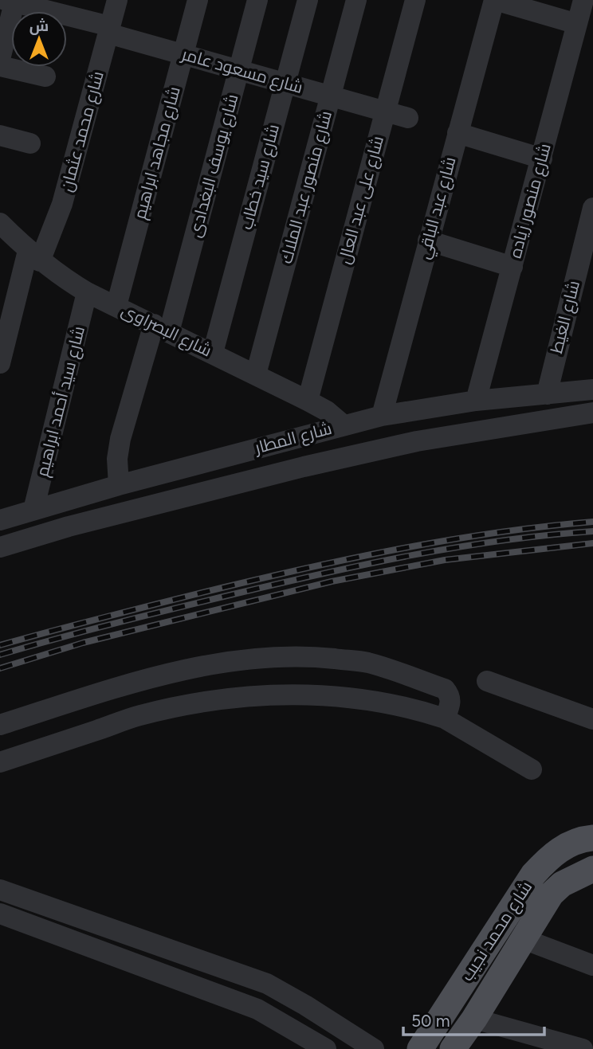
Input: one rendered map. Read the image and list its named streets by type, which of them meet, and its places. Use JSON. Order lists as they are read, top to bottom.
{
  "streets": {
    "main road": ["شارع محمد نجيب"],
    "street": [
      "شارع مسعود عامر",
      "شارع محمد عثمان",
      "شارع مجاهد ابراهيم",
      "شارع يوسف البغدادى",
      "شارع سيد خطاب",
      "شارع منصور عبد الملاك",
      "شارع على عبد العال",
      "شارع منصور زياده",
      "شارع عبد الباقي",
      "شارع الغيط",
      "شارع البصراوى",
      "شارع سيد أحمد ابراهيم",
      "شارع المطار"
    ]
  },
  "crossings": [
    ["شارع مسعود عامر", "شارع محمد عثمان"],
    ["شارع مسعود عامر", "شارع مجاهد ابراهيم"],
    ["شارع مسعود عامر", "شارع يوسف البغدادى"],
    ["شارع مسعود عامر", "شارع سيد خطاب"],
    ["شارع مسعود عامر", "شارع منصور عبد الملاك"],
    ["شارع مسعود عامر", "شارع على عبد العال"],
    ["شارع محمد عثمان", "شارع البصراوى"],
    ["شارع مجاهد ابراهيم", "شارع البصراوى"],
    ["شارع يوسف البغدادى", "شارع البصراوى"],
    ["شارع يوسف البغدادى", "شارع المطار"],
    ["شارع سيد خطاب", "شارع البصراوى"],
    ["شارع منصور عبد الملاك", "شارع البصراوى"],
    ["شارع على عبد العال", "شارع البصراوى"],
    ["شارع منصور زياده", "شارع المطار"],
    ["شارع عبد الباقي", "شارع المطار"],
    ["شارع الغيط", "شارع المطار"],
    ["شارع البصراوى", "شارع سيد أحمد ابراهيم"],
    ["شارع البصراوى", "شارع المطار"],
    ["شارع سيد أحمد ابراهيم", "شارع المطار"]
  ],
  "scale_bar": "50 m",
  "north": "top"
}
